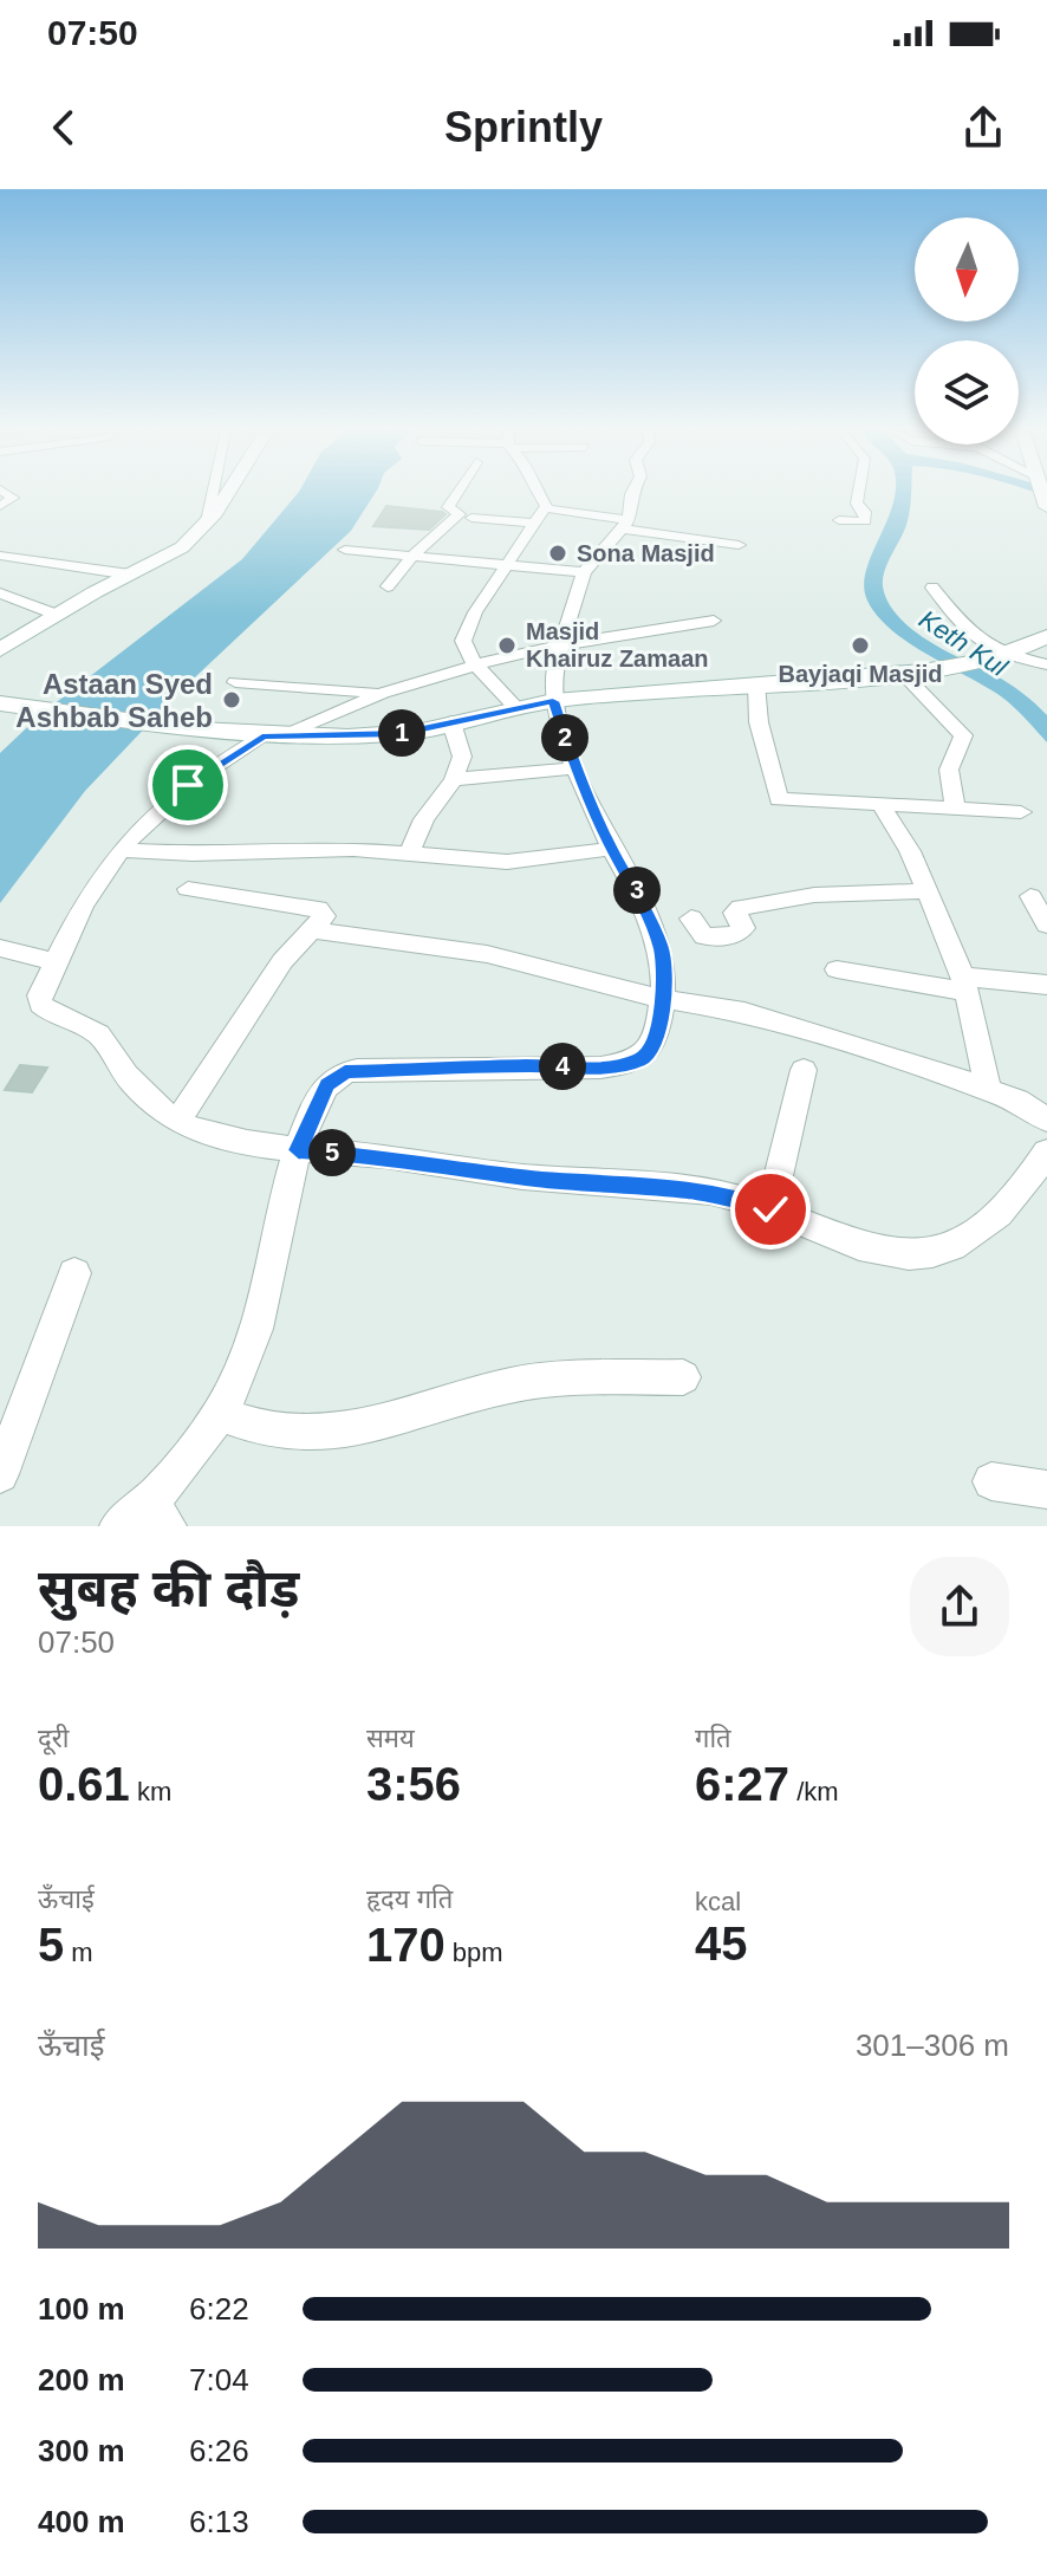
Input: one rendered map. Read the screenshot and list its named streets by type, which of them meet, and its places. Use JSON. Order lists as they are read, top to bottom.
{
  "water": ["Keth Kul"],
  "places": [
    "Sona Masjid",
    "Masjid Khairuz Zamaan",
    "Bayjaqi Masjid",
    "Astaan Syed Ashbab Saheb"
  ],
  "north": "bottom",
  "page": {
    "status": "07:50",
    "header": "Sprintly",
    "pins": [
      "1",
      "2",
      "3",
      "4",
      "5"
    ],
    "heading": ["सुबह की दौड़", "07:50"],
    "stats": [
      ["दूरी", "0.61 km"],
      ["समय", "3:56"],
      ["गति", "6:27 /km"],
      ["ऊँचाई", "5 m"],
      ["हृदय गति", "170 bpm"],
      ["kcal", "45"]
    ],
    "chart": ["ऊँचाई", "301–306 m"],
    "list": [
      {
        "name": "100 m",
        "note": "6:22"
      },
      {
        "name": "200 m",
        "note": "7:04"
      },
      {
        "name": "300 m",
        "note": "6:26"
      },
      {
        "name": "400 m",
        "note": "6:13"
      }
    ]
  }
}
